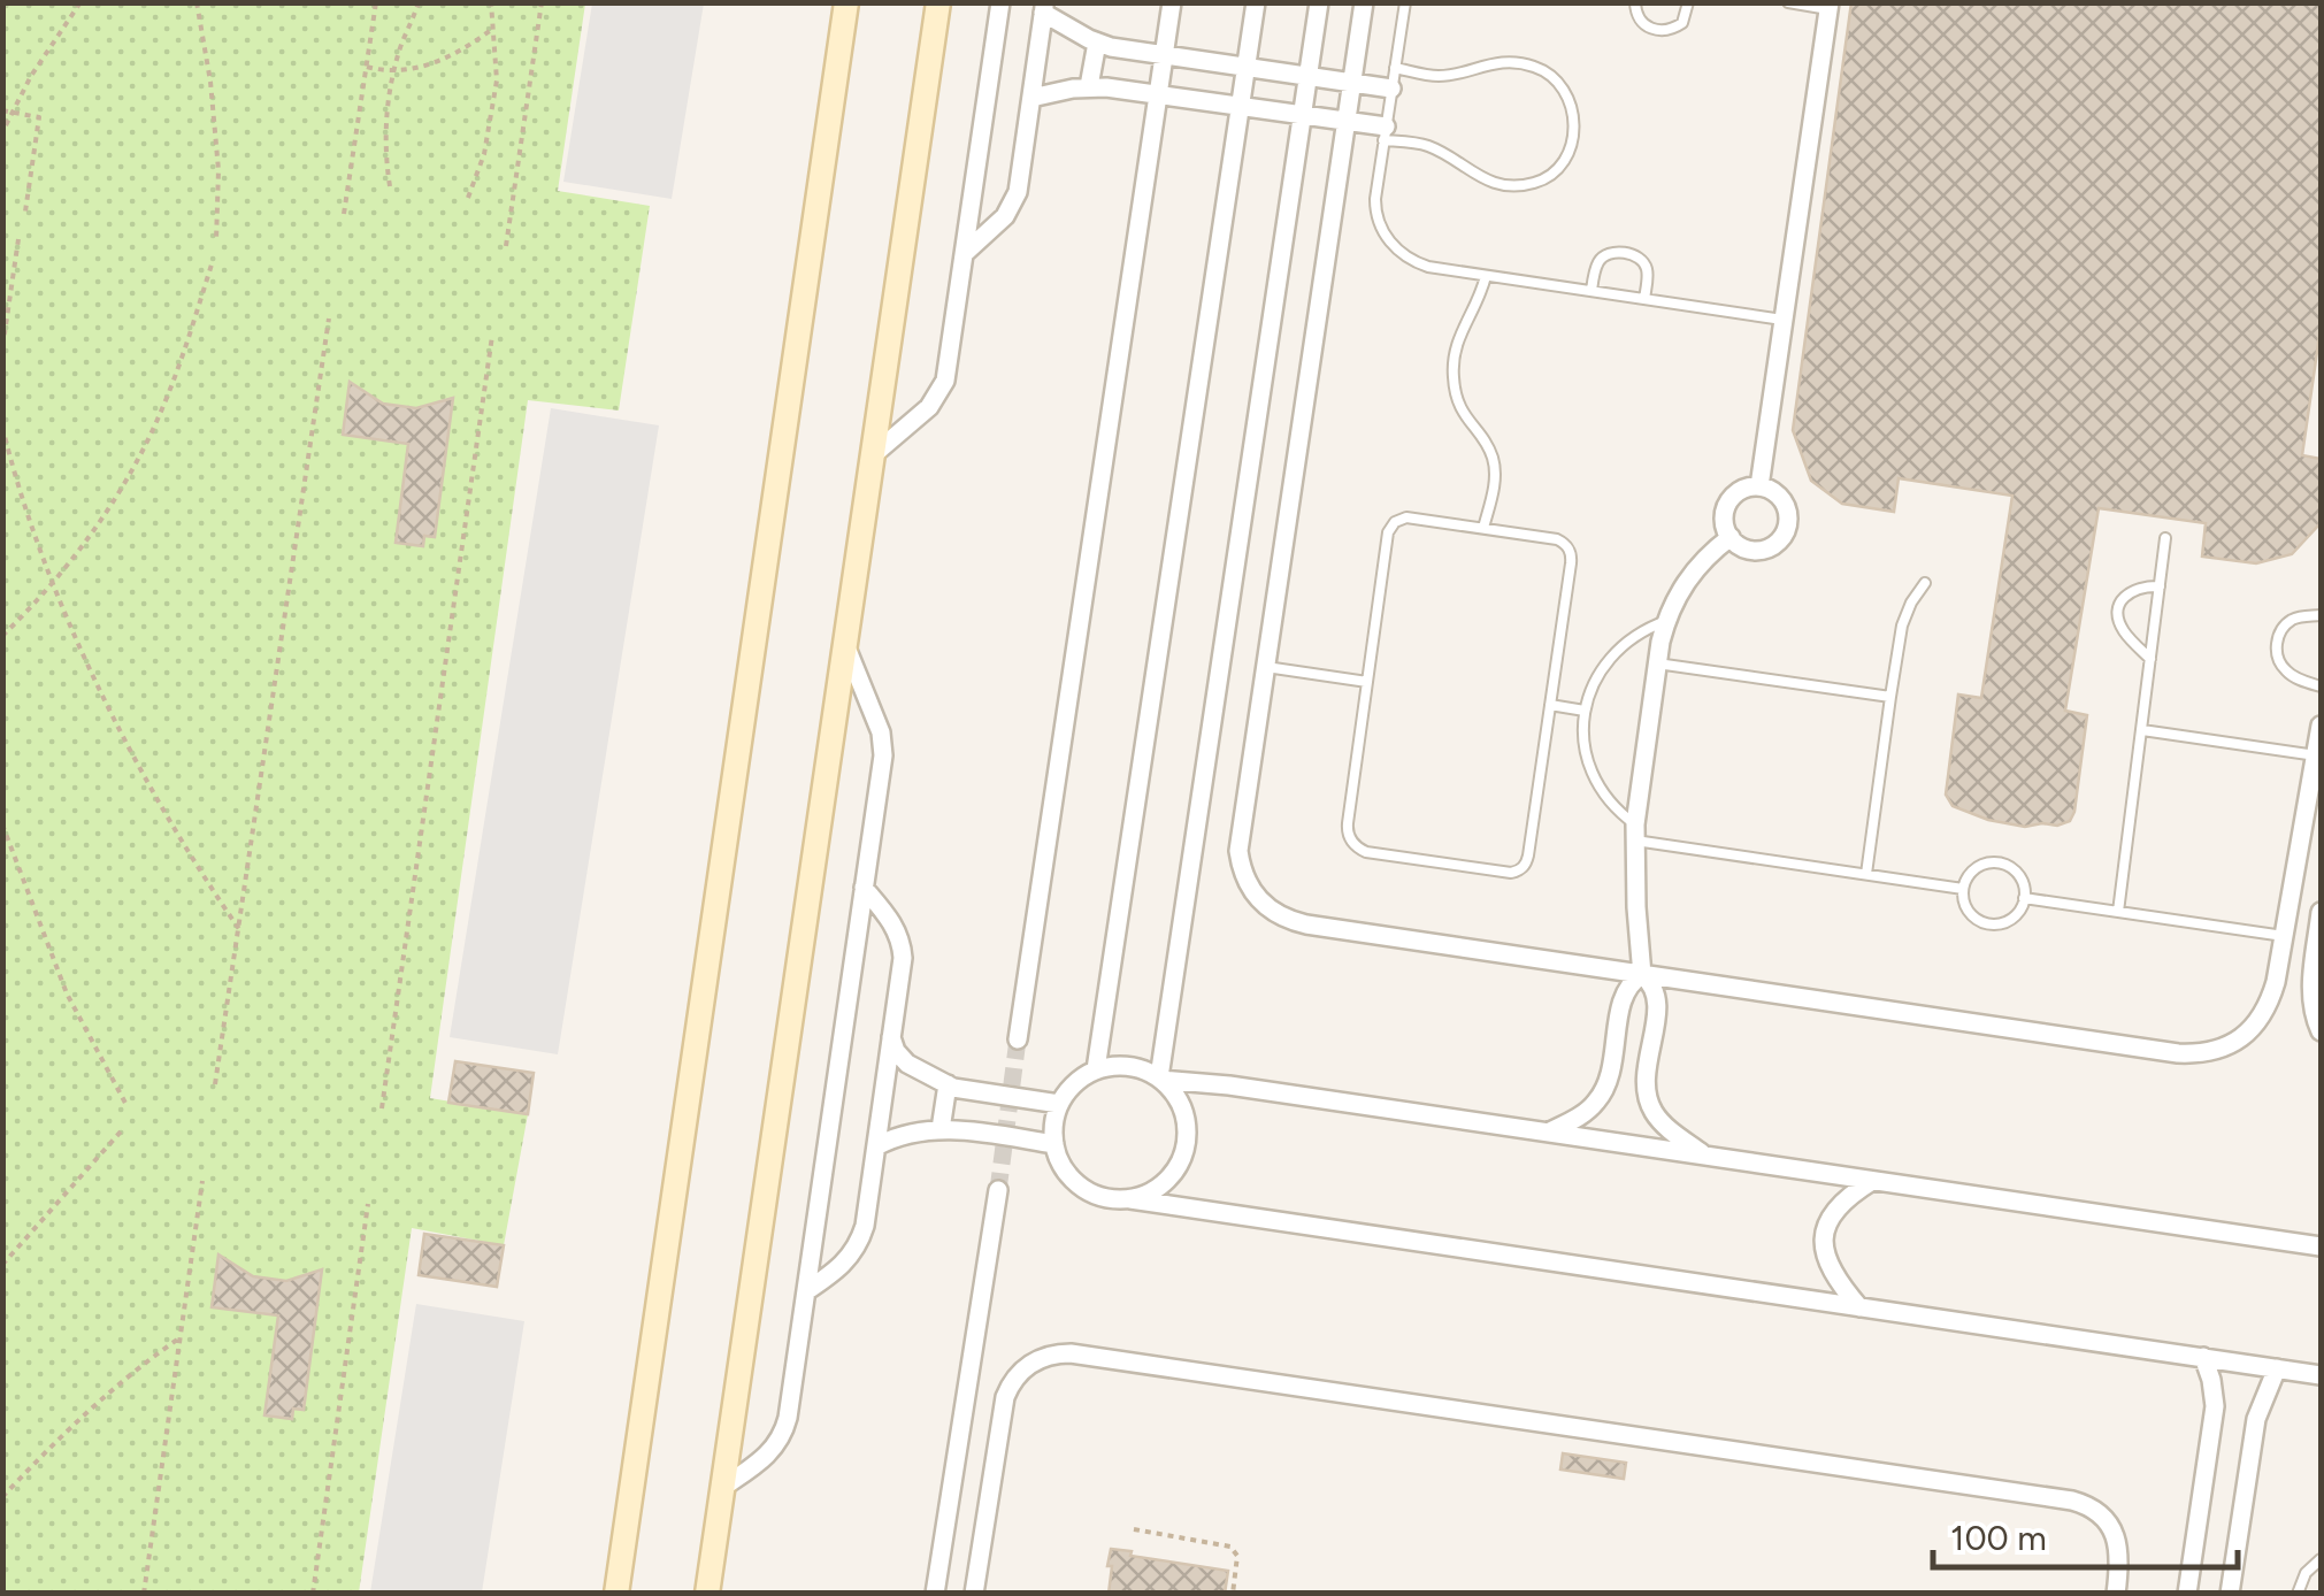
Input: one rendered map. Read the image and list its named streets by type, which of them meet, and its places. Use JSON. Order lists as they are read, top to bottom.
{
  "scale_bar": "100 m"
}
